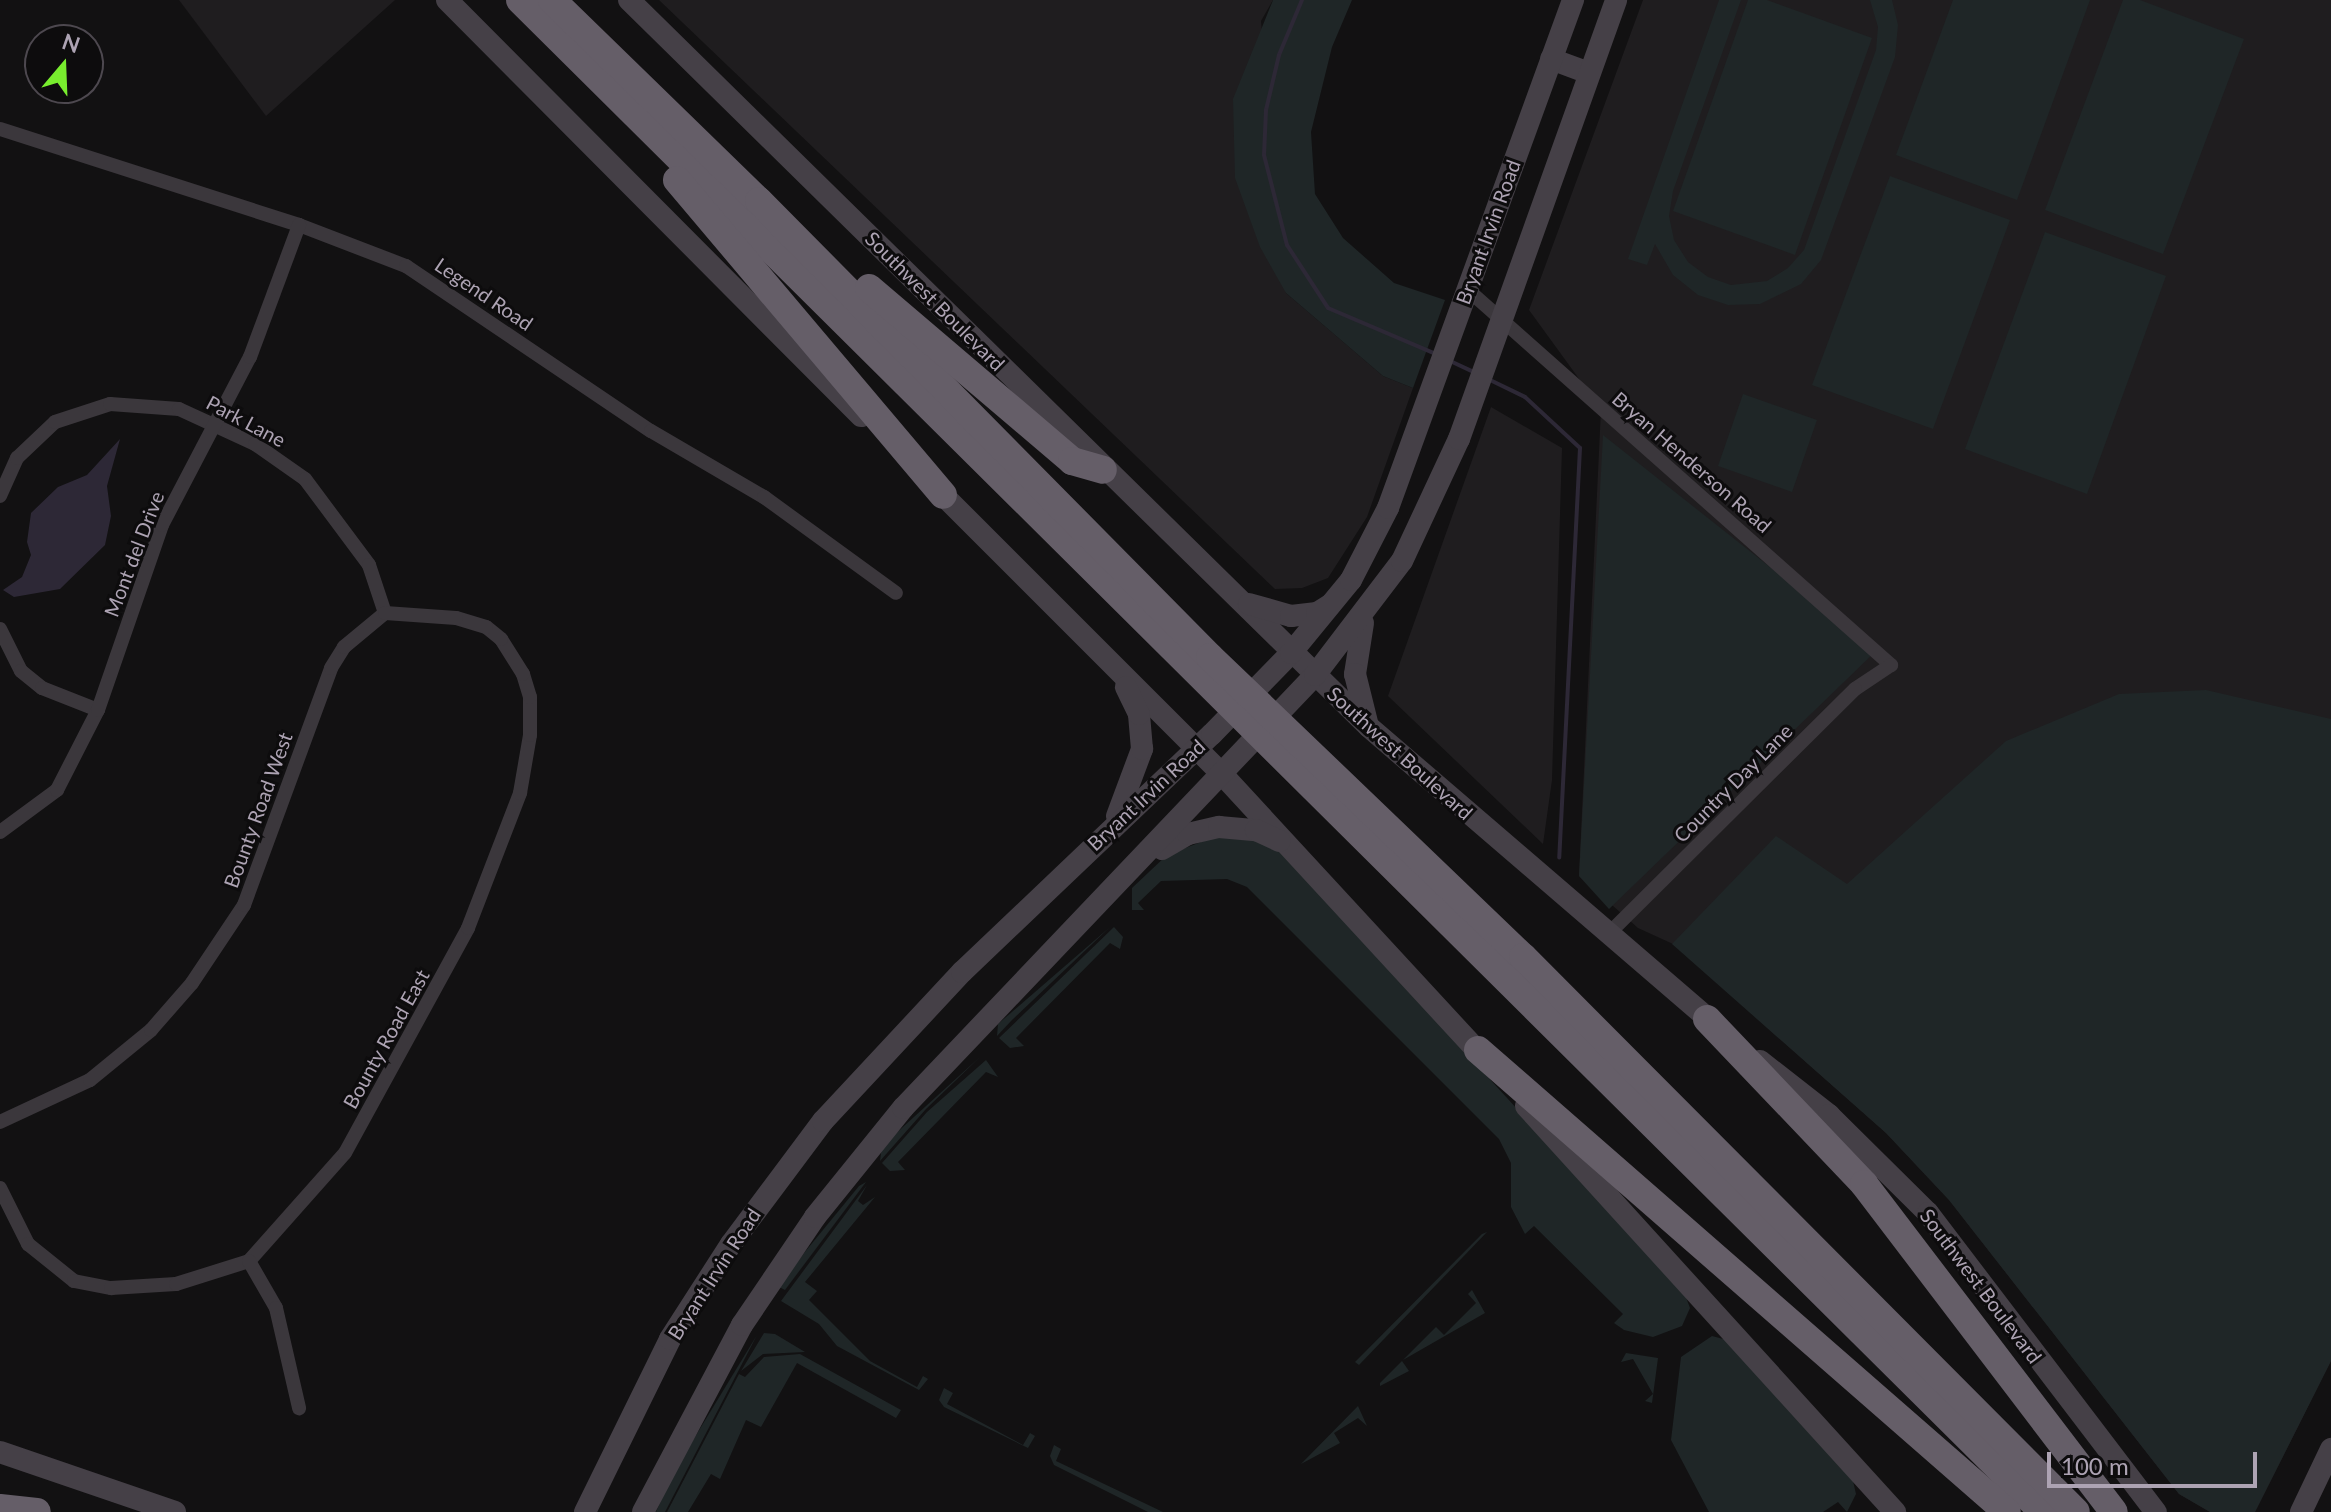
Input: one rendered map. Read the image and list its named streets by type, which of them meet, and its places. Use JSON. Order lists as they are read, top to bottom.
{
  "streets": {
    "main road": ["Bryant Irvin Road", "Southwest Boulevard"],
    "street": [
      "Legend Road",
      "Park Lane",
      "Bryan Henderson Road",
      "Mont del Drive",
      "Country Day Lane",
      "Bounty Road West",
      "Bounty Road East"
    ]
  },
  "crossings": [
    ["Bryant Irvin Road", "Southwest Boulevard"],
    ["Bryant Irvin Road", "Bryan Henderson Road"],
    ["Legend Road", "Mont del Drive"],
    ["Southwest Boulevard", "Country Day Lane"],
    ["Park Lane", "Mont del Drive"],
    ["Park Lane", "Bounty Road West"],
    ["Park Lane", "Bounty Road East"],
    ["Bryan Henderson Road", "Country Day Lane"],
    ["Bounty Road West", "Bounty Road East"]
  ],
  "scale_bar": "100 m",
  "north": "top"
}
